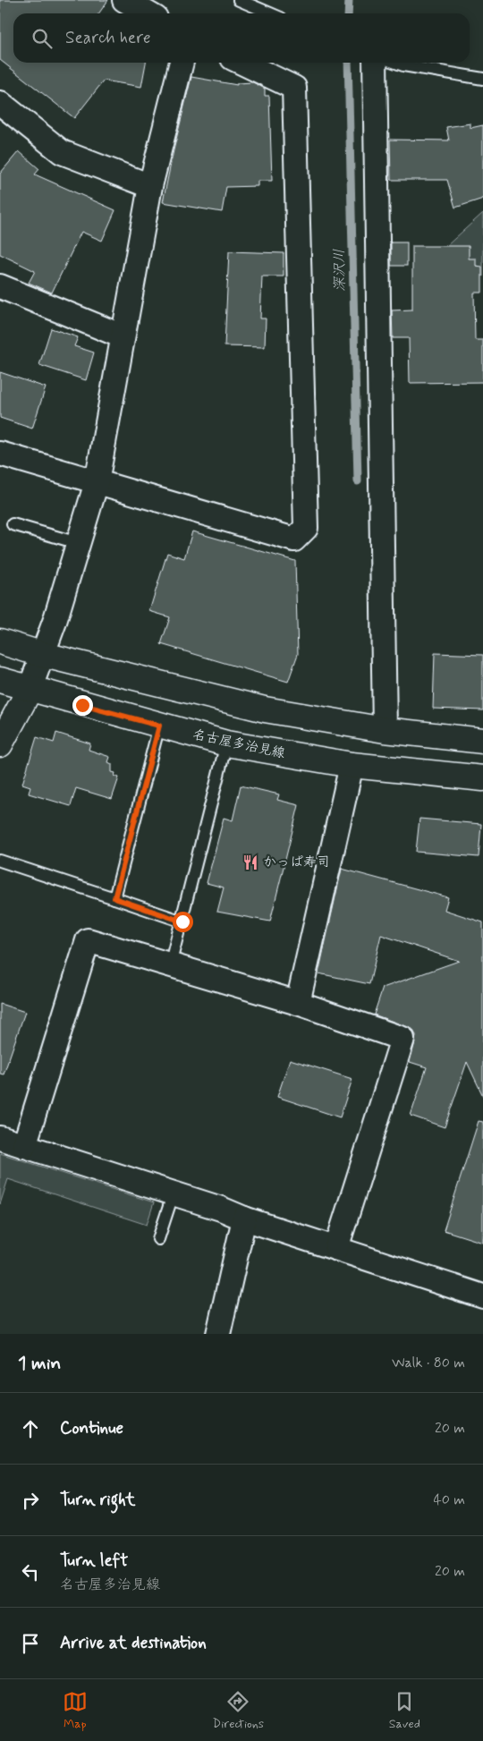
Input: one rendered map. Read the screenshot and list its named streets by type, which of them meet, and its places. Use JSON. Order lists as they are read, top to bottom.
{
  "streets": {
    "main road": ["名古屋多治見線"]
  },
  "water": ["深沢川"],
  "places": {
    "restaurant": ["かっぱ寿司"]
  },
  "page": {
    "search": "Search here",
    "heading": ["1 min", "Walk · 80 m"],
    "list": [
      ["Continue", "20 m"],
      ["Turn right", "40 m"],
      ["Turn left", "名古屋多治見線", "20 m"],
      "Arrive at destination"
    ],
    "nav": ["Map", "Directions", "Saved"]
  }
}
